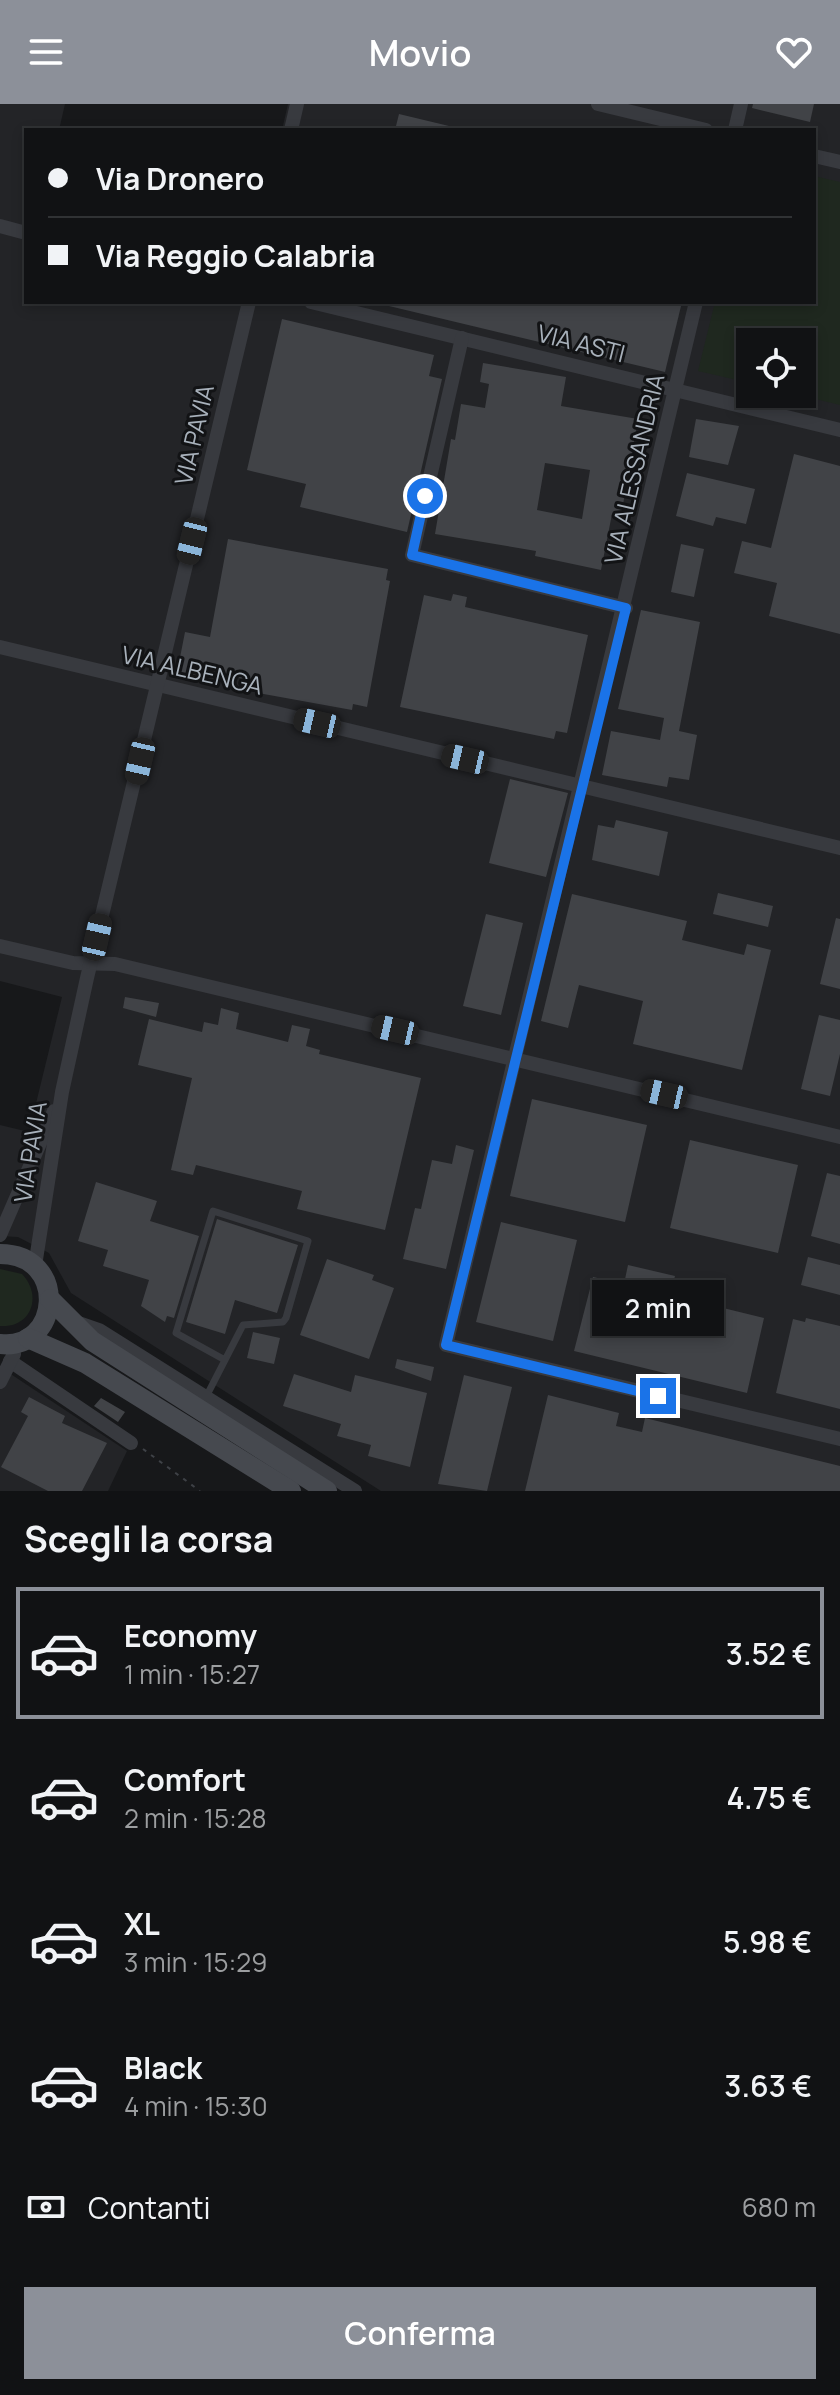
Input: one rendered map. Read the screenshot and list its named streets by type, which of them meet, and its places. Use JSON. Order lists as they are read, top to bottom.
{
  "streets": {
    "street": [
      "VIA ASTI",
      "VIA PAVIA",
      "VIA ALESSANDRIA",
      "VIA ALBENGA"
    ]
  },
  "crossings": [
    ["VIA ASTI", "VIA ALESSANDRIA"],
    ["VIA PAVIA", "VIA ALBENGA"],
    ["VIA ALESSANDRIA", "VIA ALBENGA"]
  ],
  "page": {
    "header": "Movio",
    "banner": ["Via Dronero", "Via Reggio Calabria"],
    "bubble": "2 min",
    "heading": "Scegli la corsa",
    "list": [
      {
        "name": "Economy",
        "note": "1 min · 15:27",
        "value": "3.52 €"
      },
      {
        "name": "Comfort",
        "note": "2 min · 15:28",
        "value": "4.75 €"
      },
      {
        "name": "XL",
        "note": "3 min · 15:29",
        "value": "5.98 €"
      },
      {
        "name": "Black",
        "note": "4 min · 15:30",
        "value": "3.63 €"
      }
    ],
    "pay": ["Contanti", "680 m"],
    "buttons": "Conferma"
  }
}
